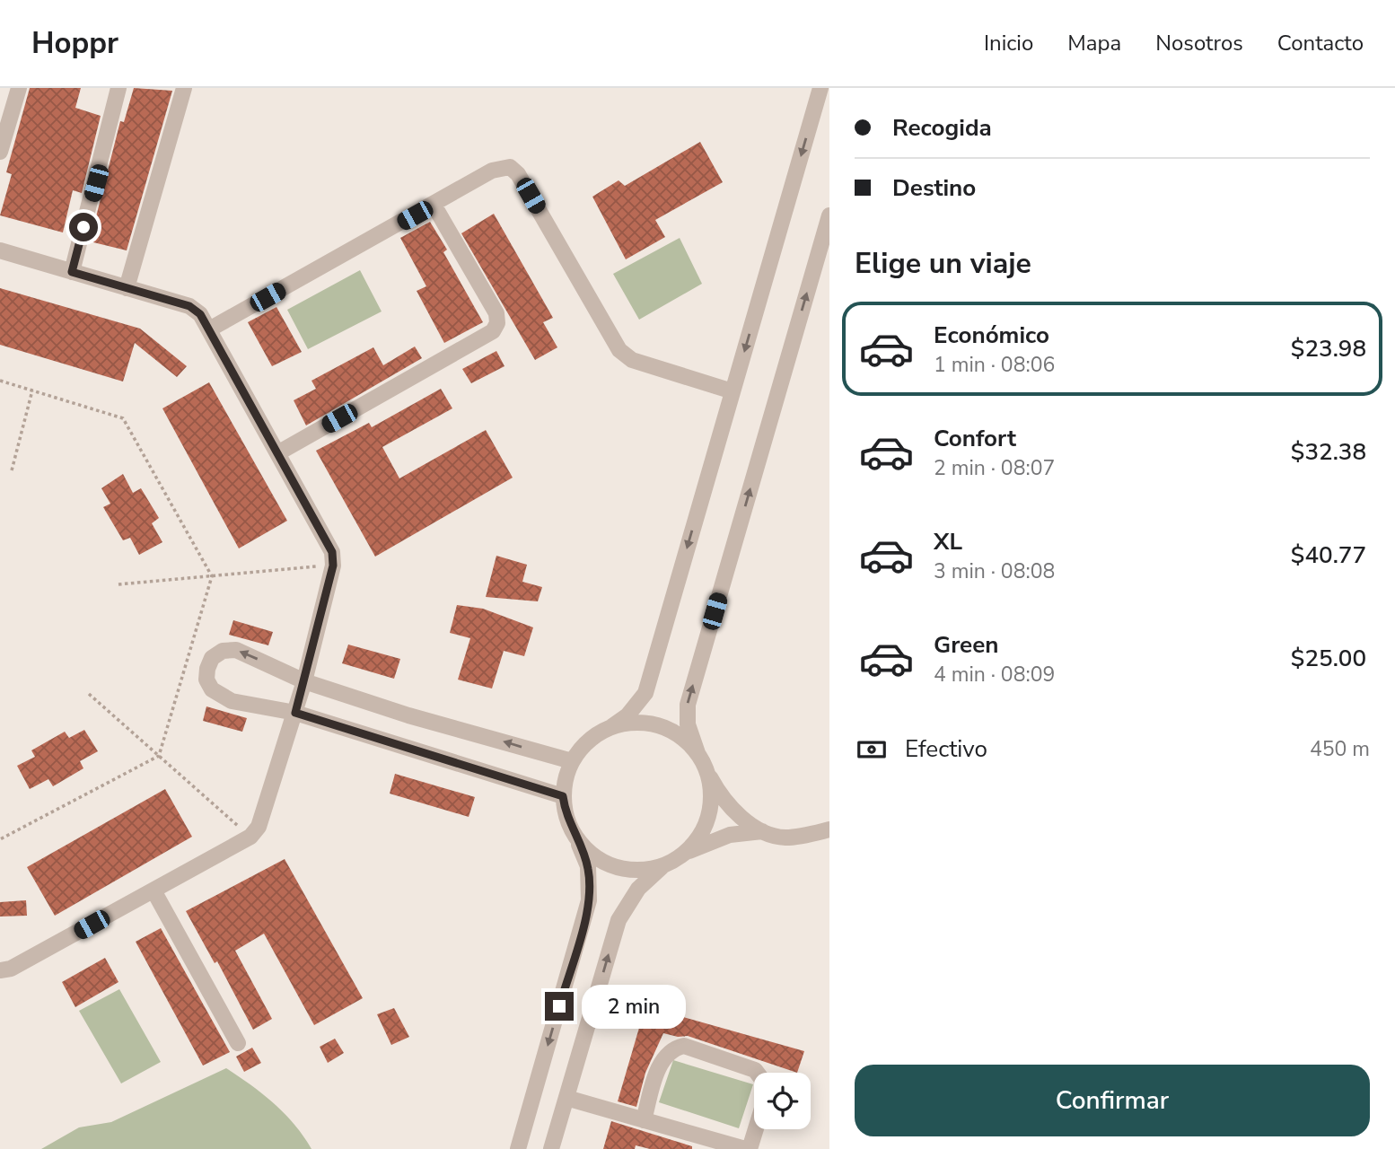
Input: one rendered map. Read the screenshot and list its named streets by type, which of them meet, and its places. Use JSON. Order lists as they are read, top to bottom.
{
  "page": {
    "header": "Hoppr",
    "nav": [
      "Inicio",
      "Mapa",
      "Nosotros",
      "Contacto"
    ],
    "banner": ["Recogida", "Destino"],
    "heading": "Elige un viaje",
    "list": [
      {
        "name": "Económico",
        "note": "1 min · 08:06",
        "value": "$23.98"
      },
      {
        "name": "Confort",
        "note": "2 min · 08:07",
        "value": "$32.38"
      },
      {
        "name": "XL",
        "note": "3 min · 08:08",
        "value": "$40.77"
      },
      {
        "name": "Green",
        "note": "4 min · 08:09",
        "value": "$25.00"
      }
    ],
    "pay": ["Efectivo", "450 m"],
    "bubble": "2 min",
    "buttons": "Confirmar"
  }
}
